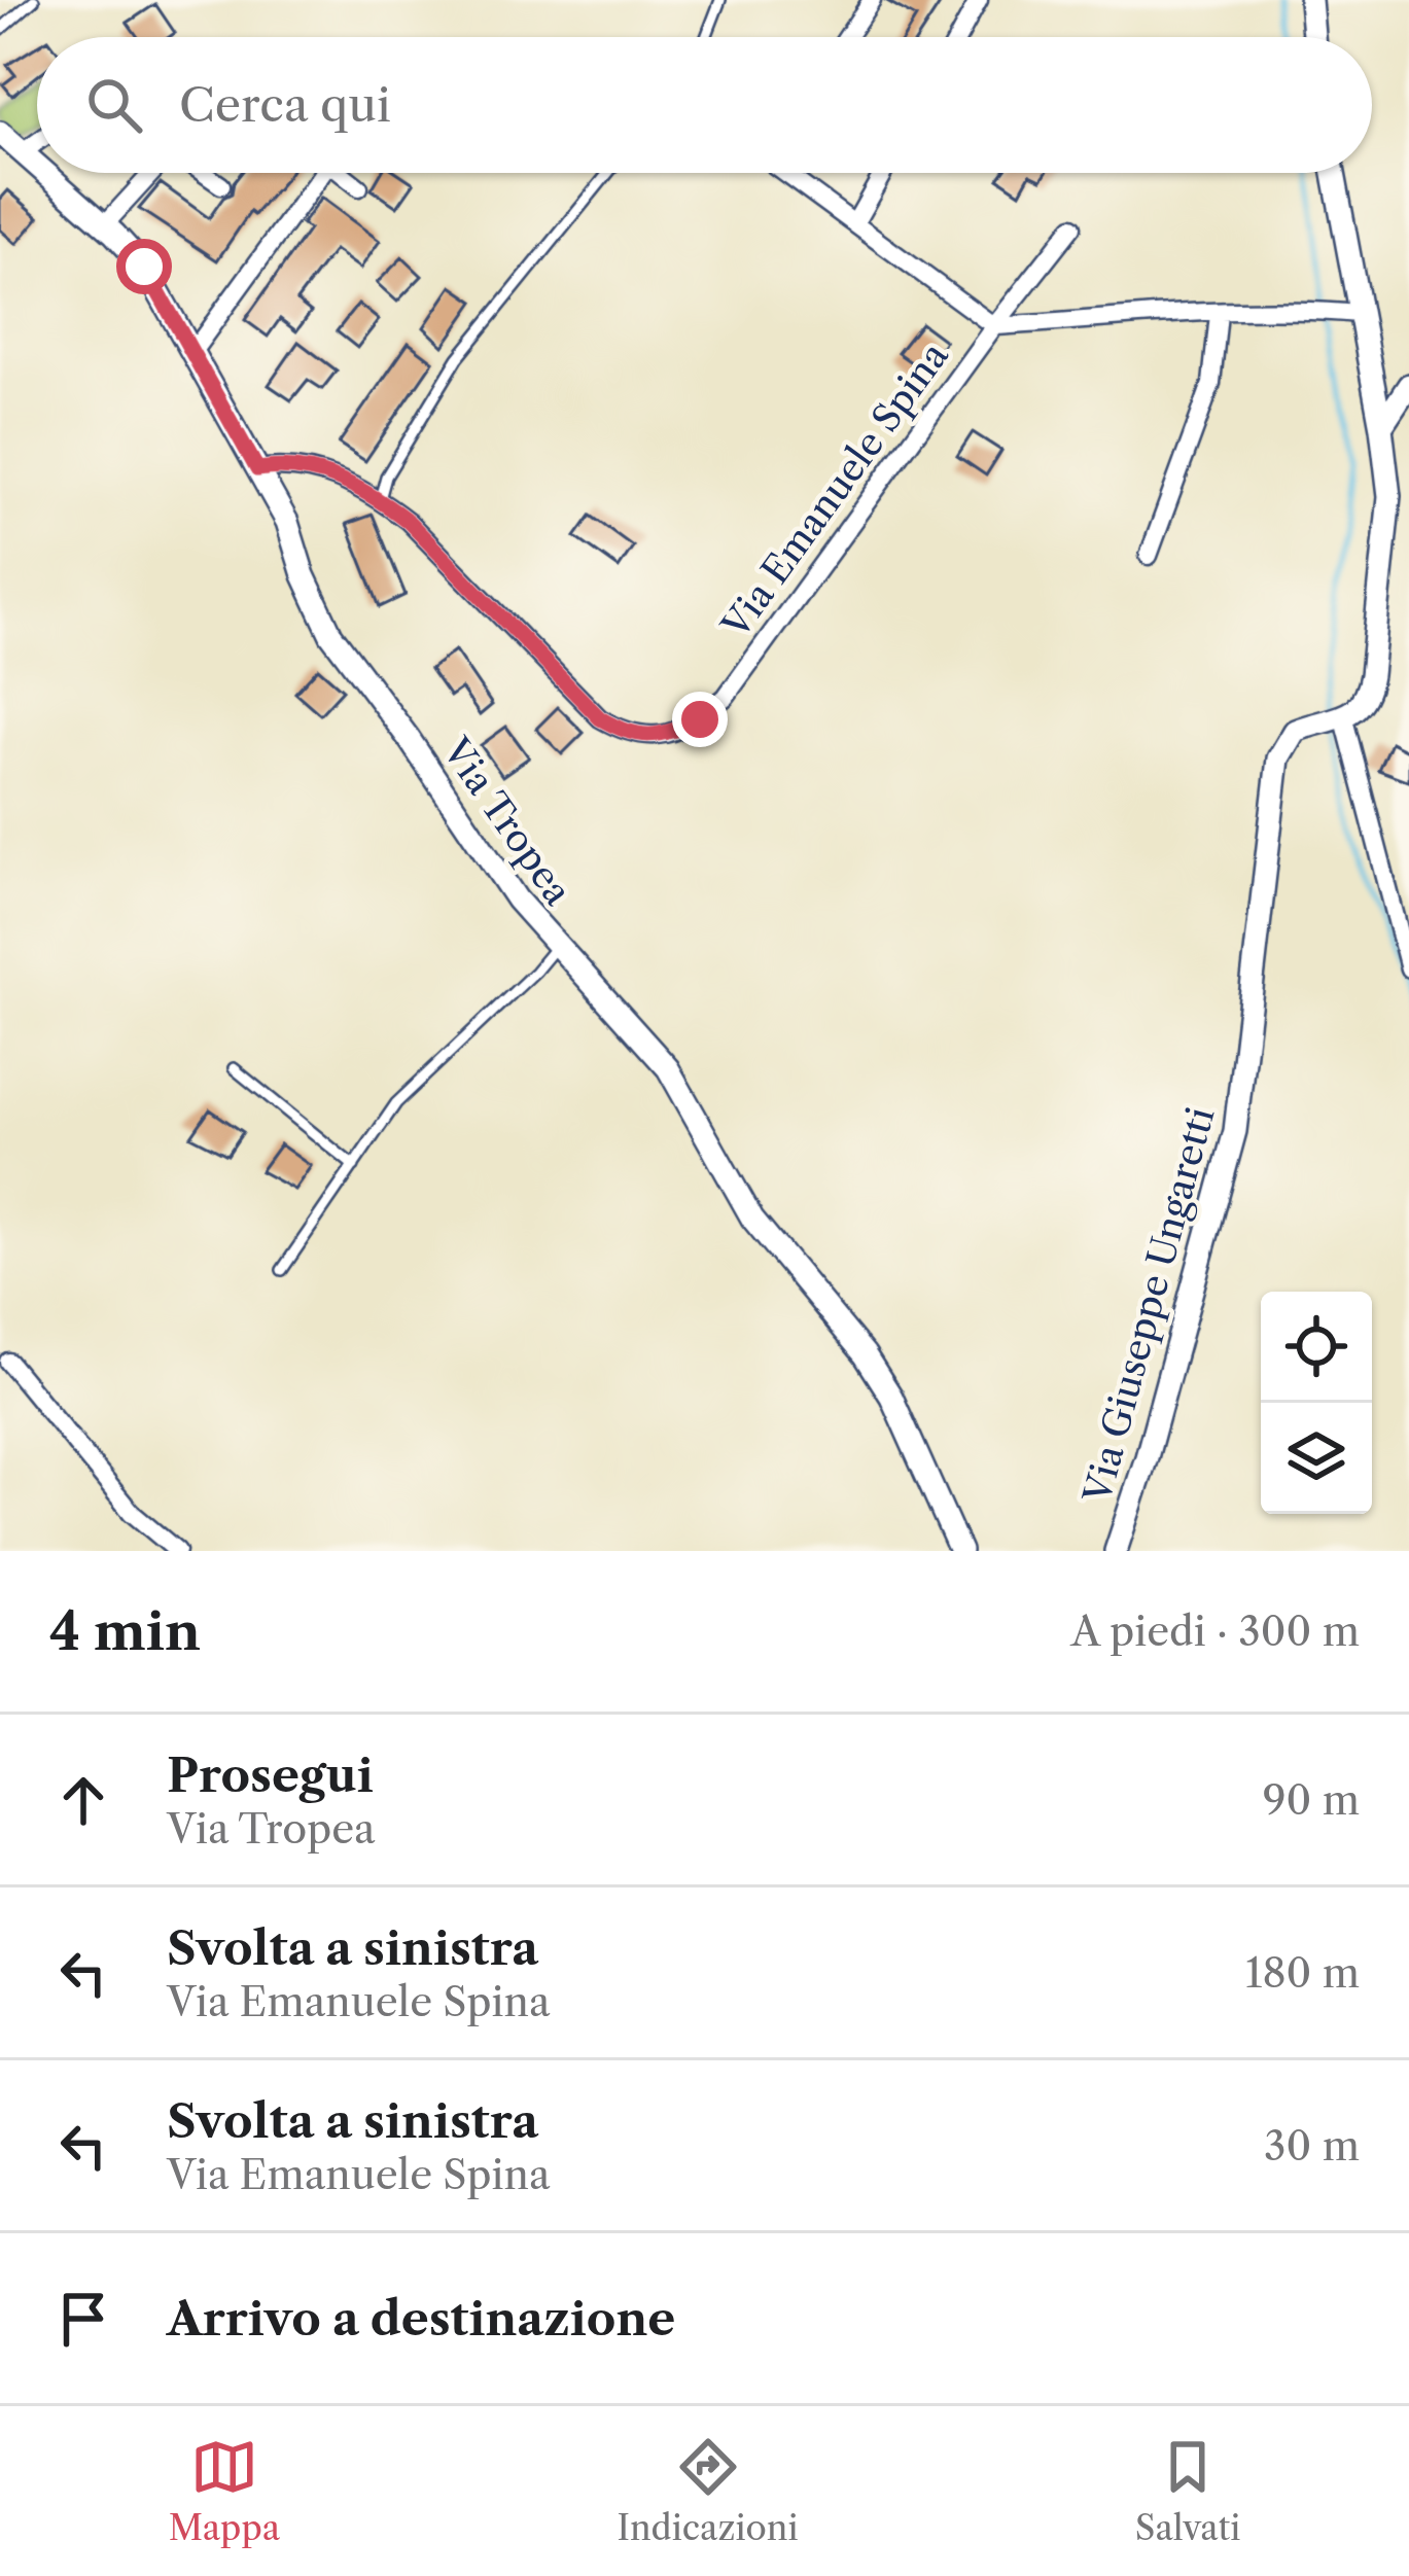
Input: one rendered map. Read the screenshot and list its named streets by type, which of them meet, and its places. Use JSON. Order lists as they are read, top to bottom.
{
  "streets": {
    "street": ["Via Emanuele Spina", "Via Tropea", "Via Giuseppe Ungaretti"]
  },
  "crossings": [
    ["Via Emanuele Spina", "Via Tropea"]
  ],
  "page": {
    "search": "Cerca qui",
    "heading": ["4 min", "A piedi · 300 m"],
    "list": [
      ["Prosegui", "Via Tropea", "90 m"],
      ["Svolta a sinistra", "Via Emanuele Spina", "180 m"],
      ["Svolta a sinistra", "Via Emanuele Spina", "30 m"],
      "Arrivo a destinazione"
    ],
    "nav": ["Mappa", "Indicazioni", "Salvati"]
  }
}
